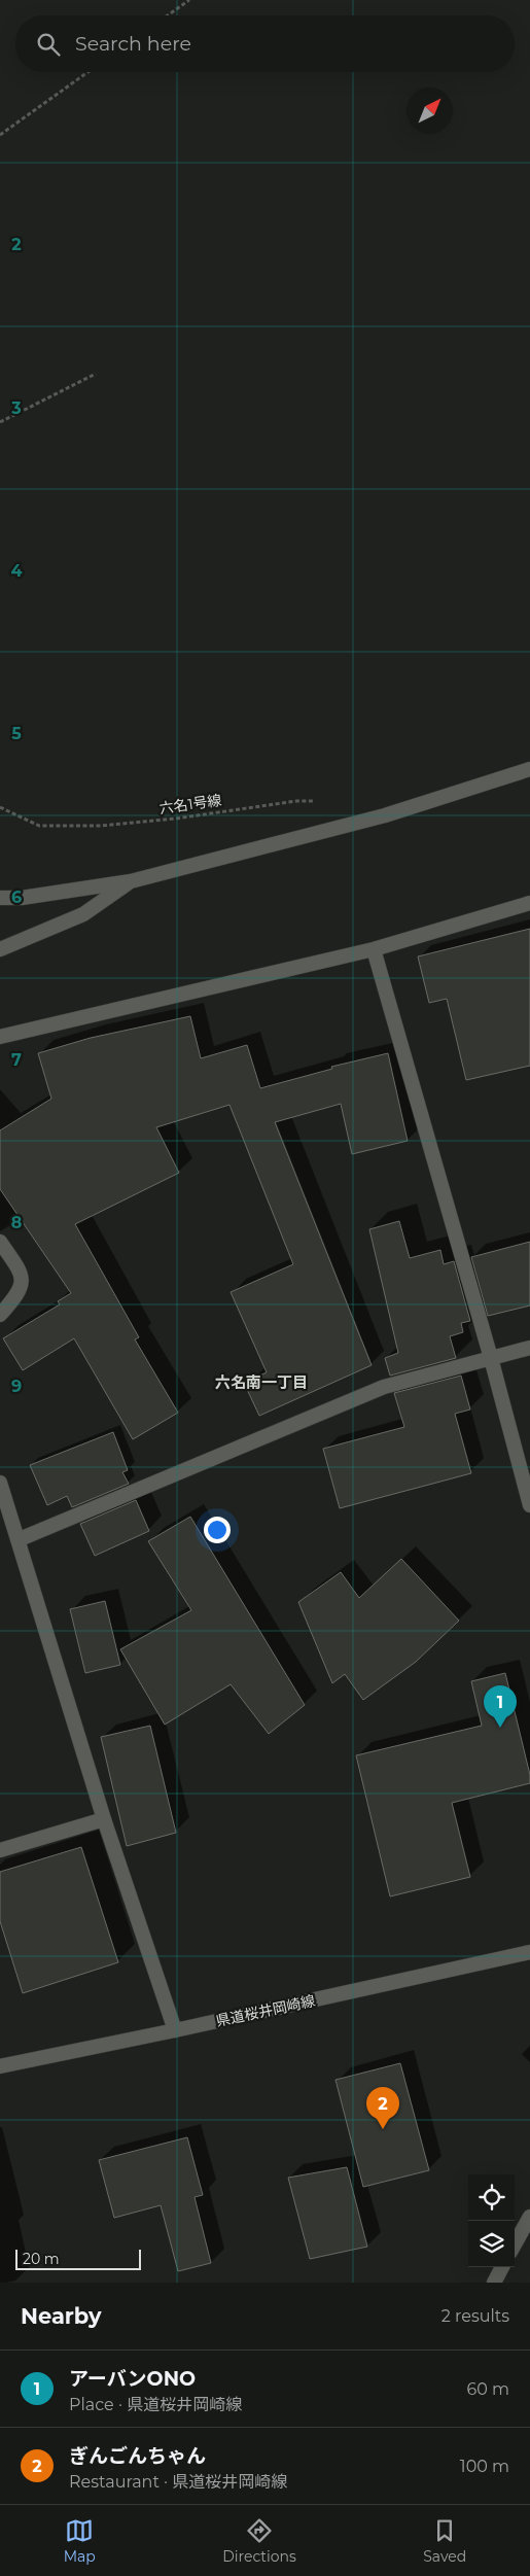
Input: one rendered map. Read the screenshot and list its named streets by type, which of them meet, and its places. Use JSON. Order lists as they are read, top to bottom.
{
  "streets": {
    "street": ["県道桜井岡崎線"],
    "path": ["六名1号線"]
  },
  "districts": ["六名南一丁目"],
  "scale_bar": "20 m",
  "north": "top right",
  "page": {
    "search": "Search here",
    "pins": ["1", "2"],
    "scale": "20 m",
    "heading": ["Nearby", "2 results"],
    "list": [
      {
        "mark": "1",
        "name": "アーバンONO",
        "note": "Place · 県道桜井岡崎線",
        "value": "60 m"
      },
      {
        "mark": "2",
        "name": "ぎんごんちゃん",
        "note": "Restaurant · 県道桜井岡崎線",
        "value": "100 m"
      }
    ],
    "nav": ["Map", "Directions", "Saved"]
  },
  "grid": {
    "rows": [
      "2",
      "3",
      "4",
      "5",
      "6",
      "7",
      "8",
      "9"
    ]
  }
}
